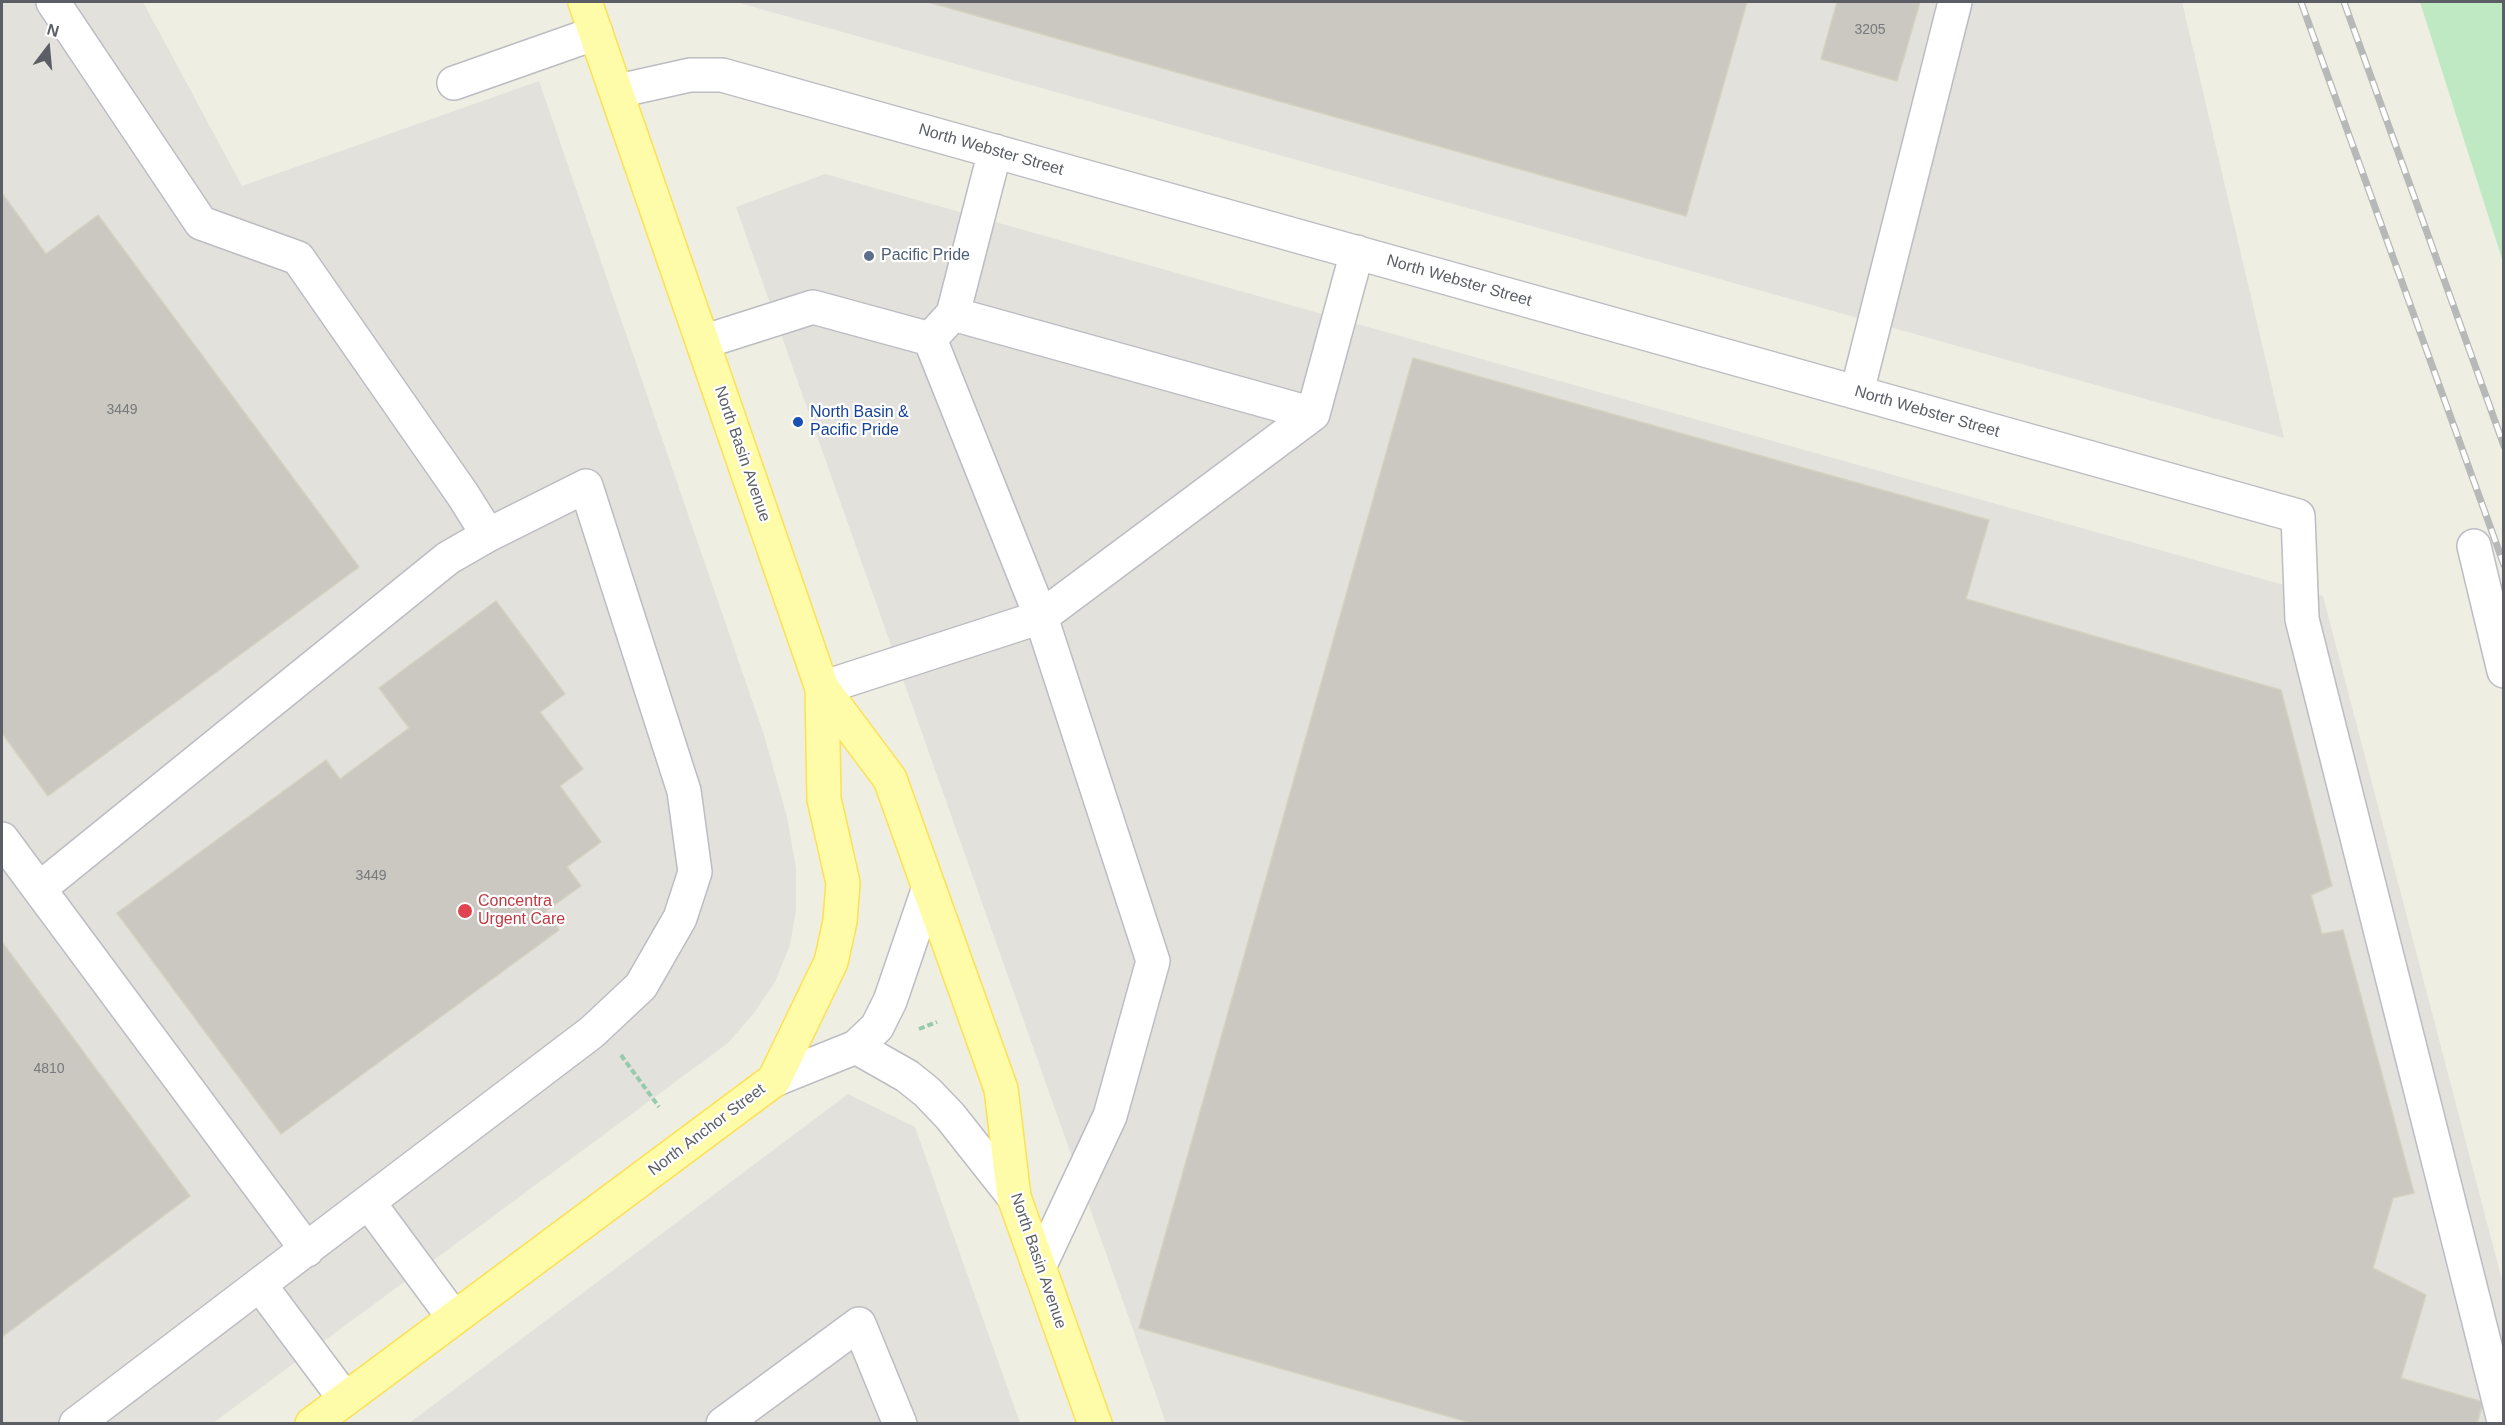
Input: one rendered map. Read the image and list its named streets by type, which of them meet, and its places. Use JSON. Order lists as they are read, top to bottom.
{
  "streets": {
    "main road": ["North Basin Avenue", "North Anchor Street"],
    "street": ["North Webster Street"]
  },
  "crossings": [
    ["North Webster Street", "North Basin Avenue"],
    ["North Basin Avenue", "North Anchor Street"]
  ],
  "places": ["Pacific Pride", "North Basin & Pacific Pride", "Concentra Urgent Care"],
  "house_numbers": [
    "3205",
    "3449",
    "3449",
    "4810"
  ],
  "north": "top"
}
